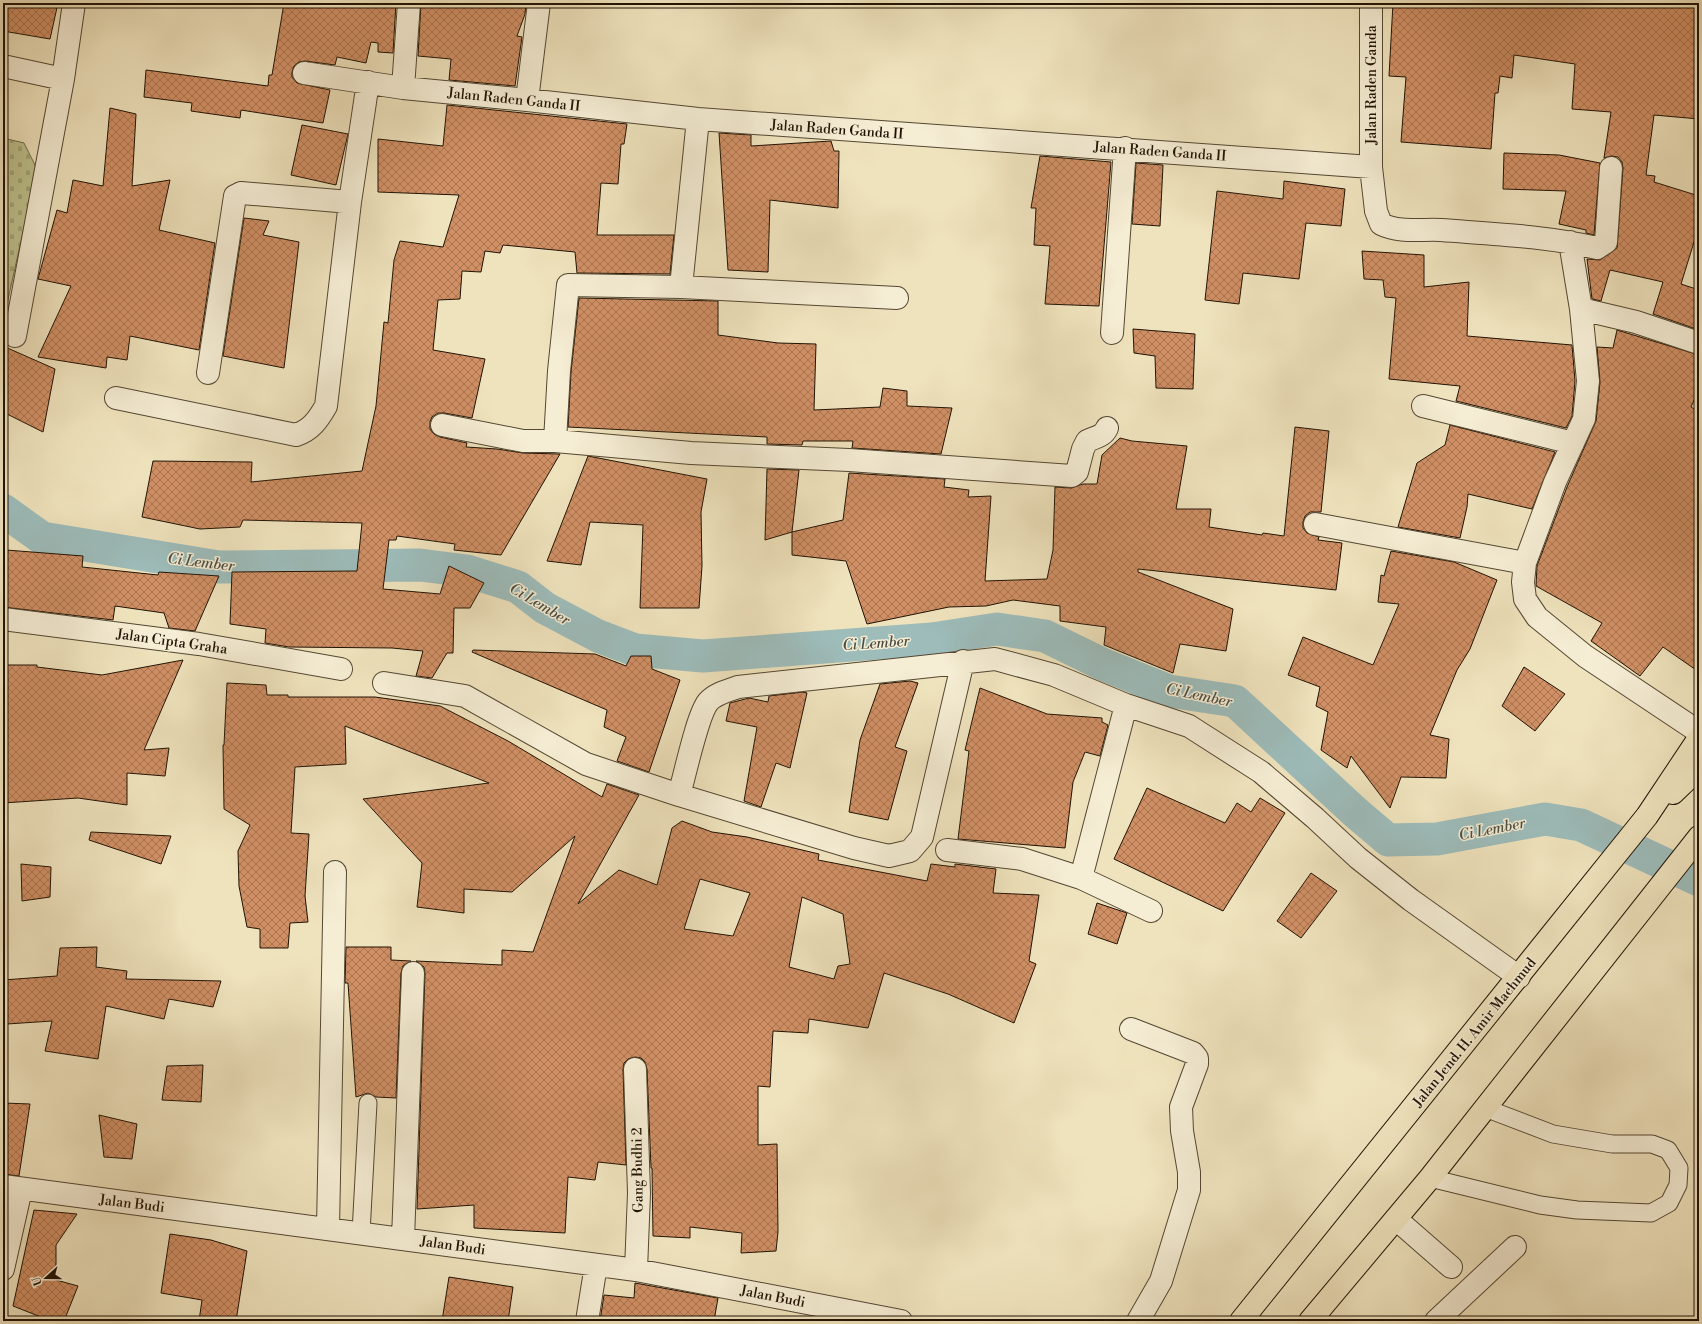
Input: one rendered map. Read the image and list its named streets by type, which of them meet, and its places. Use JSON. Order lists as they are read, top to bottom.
{
  "streets": {
    "highway": ["Jalan Jend. H. Amir Machmud"],
    "street": [
      "Jalan Raden Ganda",
      "Jalan Raden Ganda II",
      "Jalan Cipta Graha",
      "Gang Budhi 2",
      "Jalan Budi"
    ]
  },
  "crossings": [
    ["Jalan Raden Ganda", "Jalan Raden Ganda II"],
    ["Gang Budhi 2", "Jalan Budi"]
  ],
  "water": ["Ci Lember"],
  "north": "left"
}
